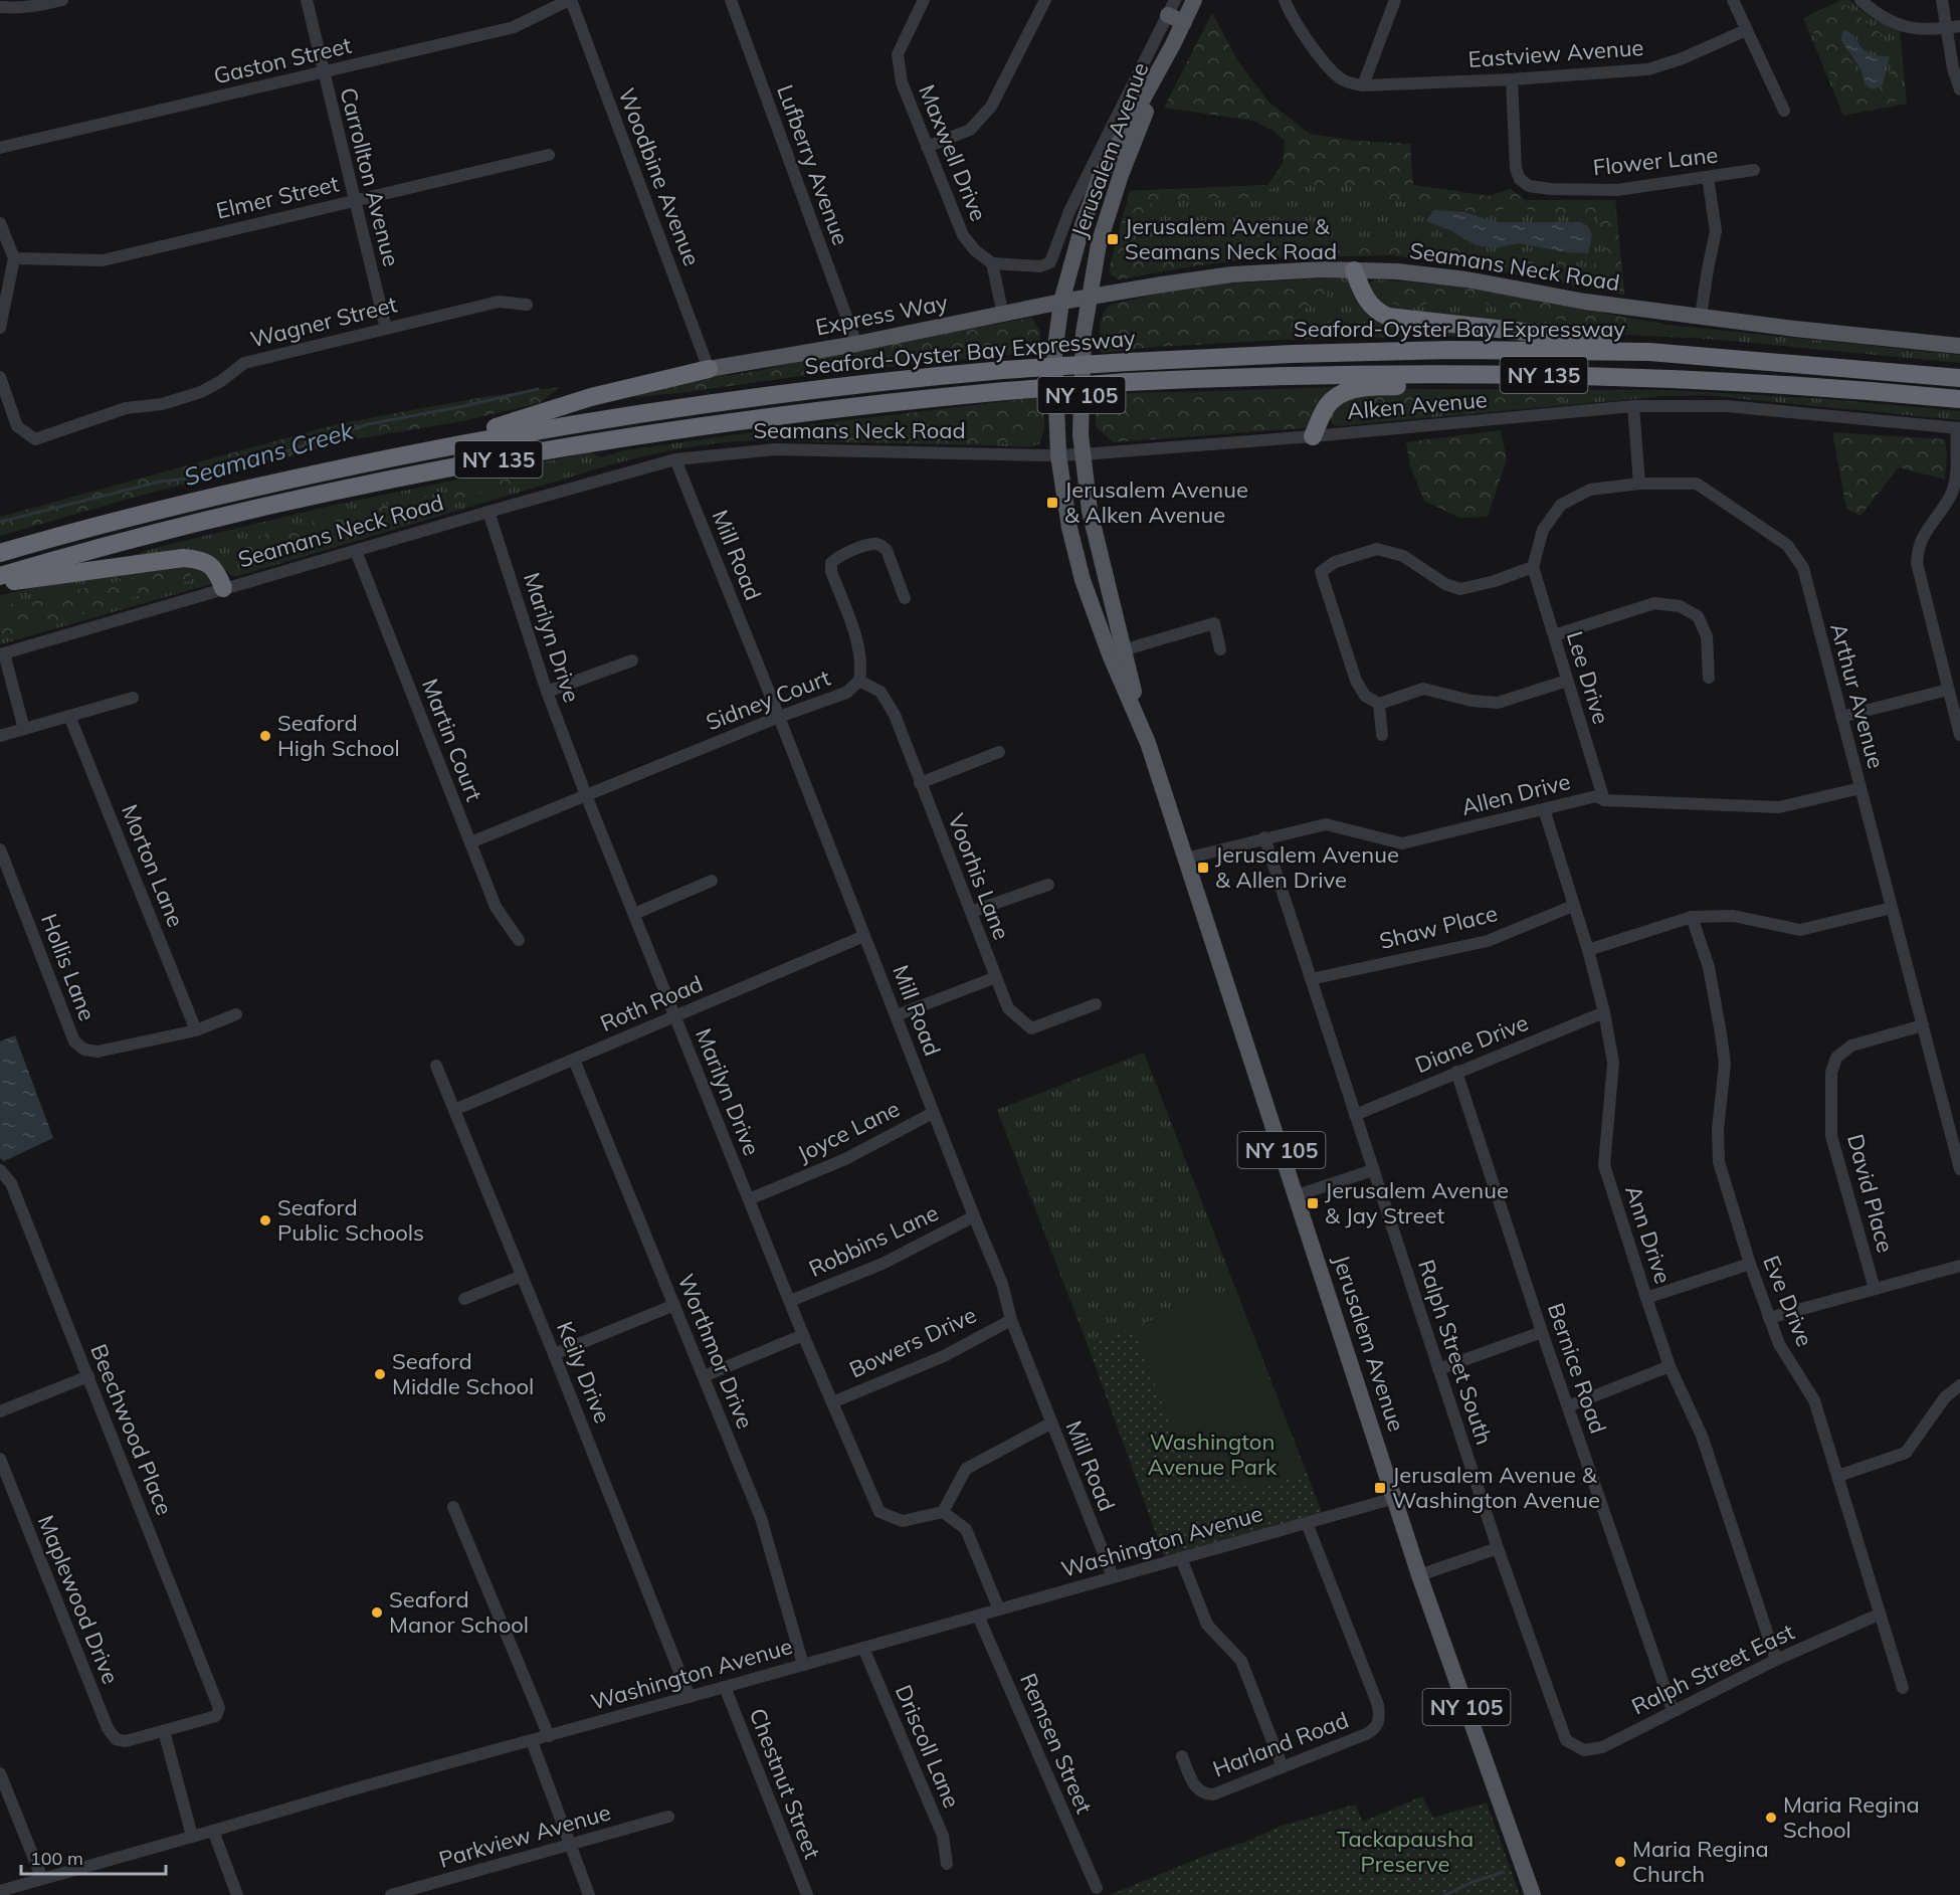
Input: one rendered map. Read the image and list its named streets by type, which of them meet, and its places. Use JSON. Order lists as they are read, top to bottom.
{
  "streets": {
    "highway": ["Seaford-Oyster Bay Expressway", "NY 135"],
    "main road": [
      "Jerusalem Avenue",
      "Seamans Neck Road",
      "Express Way",
      "NY 105"
    ],
    "street": [
      "Eastview Avenue",
      "Gaston Street",
      "Maxwell Drive",
      "Flower Lane",
      "Lufberry Avenue",
      "Carrollton Avenue",
      "Woodbine Avenue",
      "Elmer Street",
      "Wagner Street",
      "Alken Avenue",
      "Mill Road",
      "Marilyn Drive",
      "Lee Drive",
      "Arthur Avenue",
      "Sidney Court",
      "Martin Court",
      "Allen Drive",
      "Morton Lane",
      "Voorhis Lane",
      "Shaw Place",
      "Hollis Lane",
      "Roth Road",
      "Diane Drive",
      "Joyce Lane",
      "David Place",
      "Ann Drive",
      "Robbins Lane",
      "Eve Drive",
      "Bowers Drive",
      "Worthmor Drive",
      "Ralph Street South",
      "Bernice Road",
      "Keily Drive",
      "Beechwood Place",
      "Washington Avenue",
      "Maplewood Drive",
      "Ralph Street East",
      "Remsen Street",
      "Harland Road",
      "Driscoll Lane",
      "Chestnut Street",
      "Parkview Avenue"
    ]
  },
  "crossings": [
    ["Eastview Avenue", "Flower Lane"],
    ["Gaston Street", "Carrollton Avenue"],
    ["Gaston Street", "Woodbine Avenue"],
    ["Jerusalem Avenue", "Seamans Neck Road"],
    ["Jerusalem Avenue", "Express Way"],
    ["Jerusalem Avenue", "Alken Avenue"],
    ["Jerusalem Avenue", "Allen Drive"],
    ["Jerusalem Avenue", "Washington Avenue"],
    ["Lufberry Avenue", "Express Way"],
    ["Carrollton Avenue", "Elmer Street"],
    ["Carrollton Avenue", "Wagner Street"],
    ["Woodbine Avenue", "Express Way"],
    ["Seamans Neck Road", "Express Way"],
    ["Seamans Neck Road", "Alken Avenue"],
    ["Seamans Neck Road", "Mill Road"],
    ["Seamans Neck Road", "Marilyn Drive"],
    ["Seamans Neck Road", "Martin Court"],
    ["Mill Road", "Sidney Court"],
    ["Mill Road", "Roth Road"],
    ["Mill Road", "Joyce Lane"],
    ["Mill Road", "Robbins Lane"],
    ["Mill Road", "Bowers Drive"],
    ["Mill Road", "Washington Avenue"],
    ["Marilyn Drive", "Sidney Court"],
    ["Marilyn Drive", "Roth Road"],
    ["Marilyn Drive", "Joyce Lane"],
    ["Marilyn Drive", "Robbins Lane"],
    ["Marilyn Drive", "Bowers Drive"],
    ["Lee Drive", "Arthur Avenue"],
    ["Lee Drive", "Allen Drive"],
    ["Arthur Avenue", "Allen Drive"],
    ["Arthur Avenue", "David Place"],
    ["Sidney Court", "Martin Court"],
    ["Sidney Court", "Voorhis Lane"],
    ["Allen Drive", "Ann Drive"],
    ["Allen Drive", "Ralph Street South"],
    ["Morton Lane", "Hollis Lane"],
    ["Shaw Place", "Ann Drive"],
    ["Shaw Place", "Ralph Street South"],
    ["Roth Road", "Worthmor Drive"],
    ["Roth Road", "Keily Drive"],
    ["Diane Drive", "Ann Drive"],
    ["Diane Drive", "Ralph Street South"],
    ["Diane Drive", "Bernice Road"],
    ["Ann Drive", "Ralph Street East"],
    ["Eve Drive", "Ralph Street East"],
    ["Worthmor Drive", "Washington Avenue"],
    ["Ralph Street South", "Ralph Street East"],
    ["Bernice Road", "Ralph Street East"],
    ["Keily Drive", "Washington Avenue"],
    ["Beechwood Place", "Maplewood Drive"],
    ["Washington Avenue", "Remsen Street"],
    ["Washington Avenue", "Harland Road"],
    ["Washington Avenue", "Driscoll Lane"],
    ["Washington Avenue", "Chestnut Street"]
  ],
  "water": ["Seamans Creek"],
  "parks": ["Washington Avenue Park", "Tackapausha Preserve"],
  "places": {
    "transit": [
      "Jerusalem Avenue & Seamans Neck Road",
      "Jerusalem Avenue & Alken Avenue",
      "Jerusalem Avenue & Allen Drive",
      "Jerusalem Avenue & Jay Street",
      "Jerusalem Avenue & Washington Avenue"
    ],
    "other": [
      "Seaford High School",
      "Seaford Public Schools",
      "Seaford Middle School",
      "Seaford Manor School",
      "Maria Regina School",
      "Maria Regina Church"
    ]
  },
  "scale_bar": "100 m"
}
